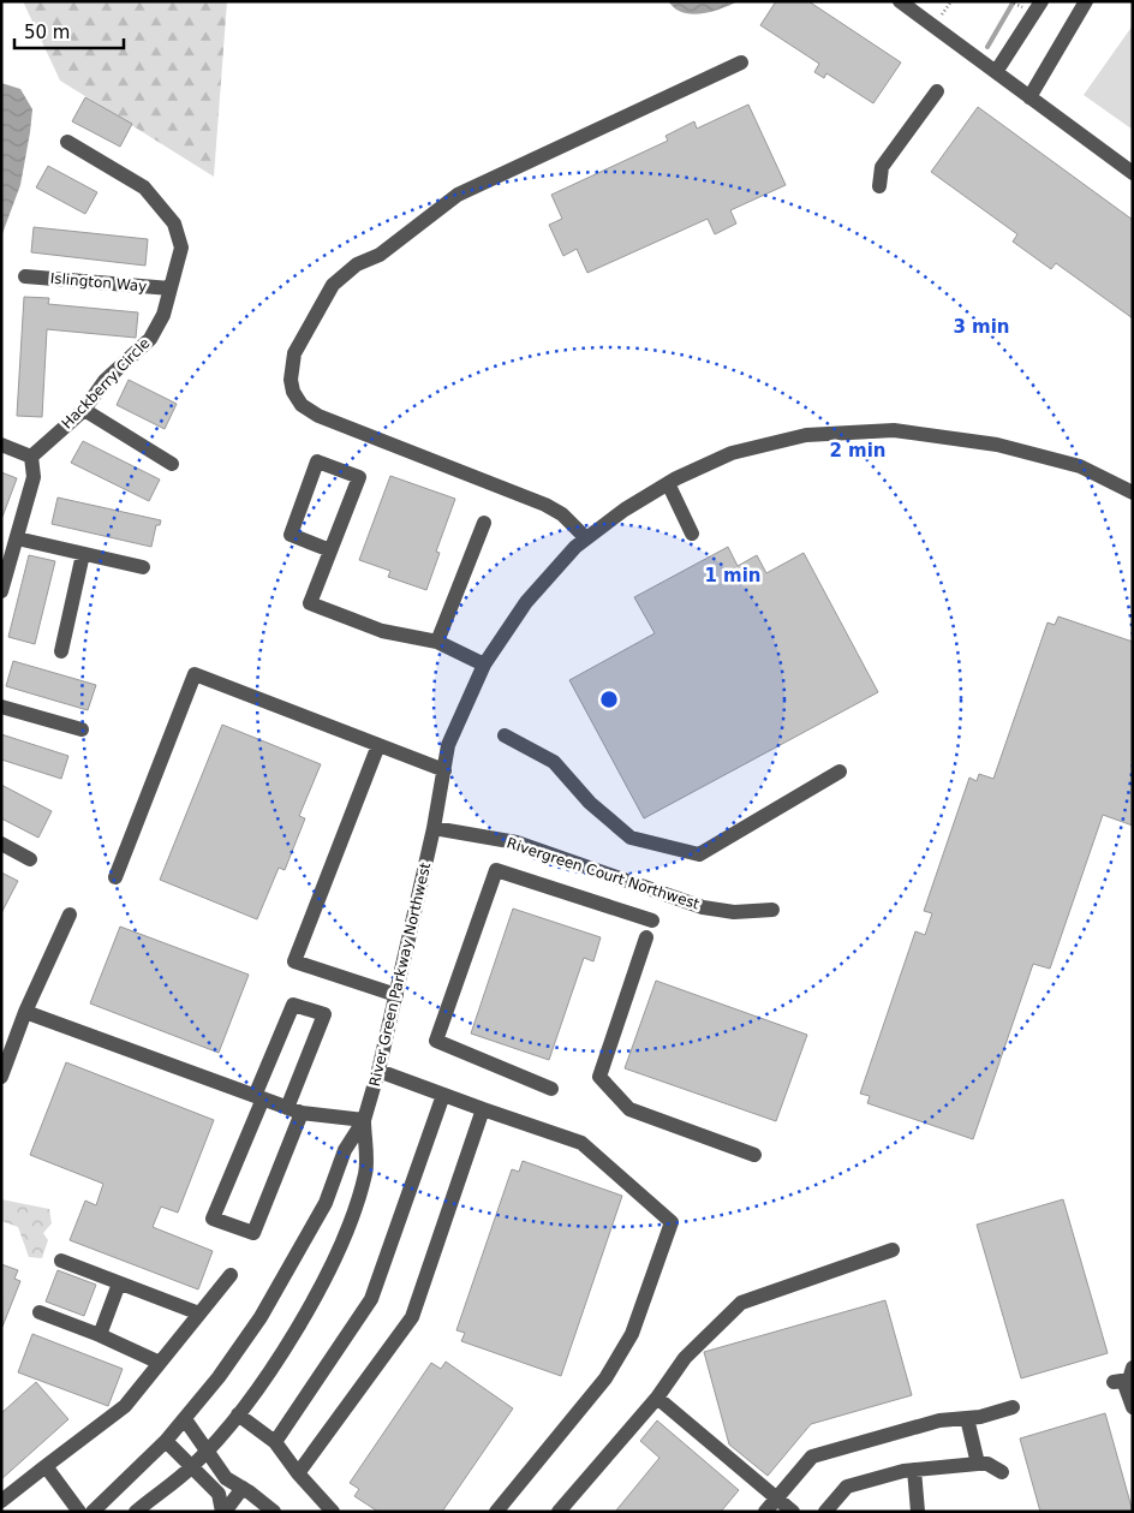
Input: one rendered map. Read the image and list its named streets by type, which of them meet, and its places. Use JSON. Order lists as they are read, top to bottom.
{
  "streets": {
    "street": [
      "Islington Way",
      "Hackberry Circle",
      "Rivergreen Court Northwest",
      "River Green Parkway Northwest"
    ]
  },
  "crossings": [
    ["Islington Way", "Hackberry Circle"],
    ["Rivergreen Court Northwest", "River Green Parkway Northwest"]
  ],
  "scale_bar": "50 m",
  "rings": ["3 min", "2 min", "1 min"]
}
